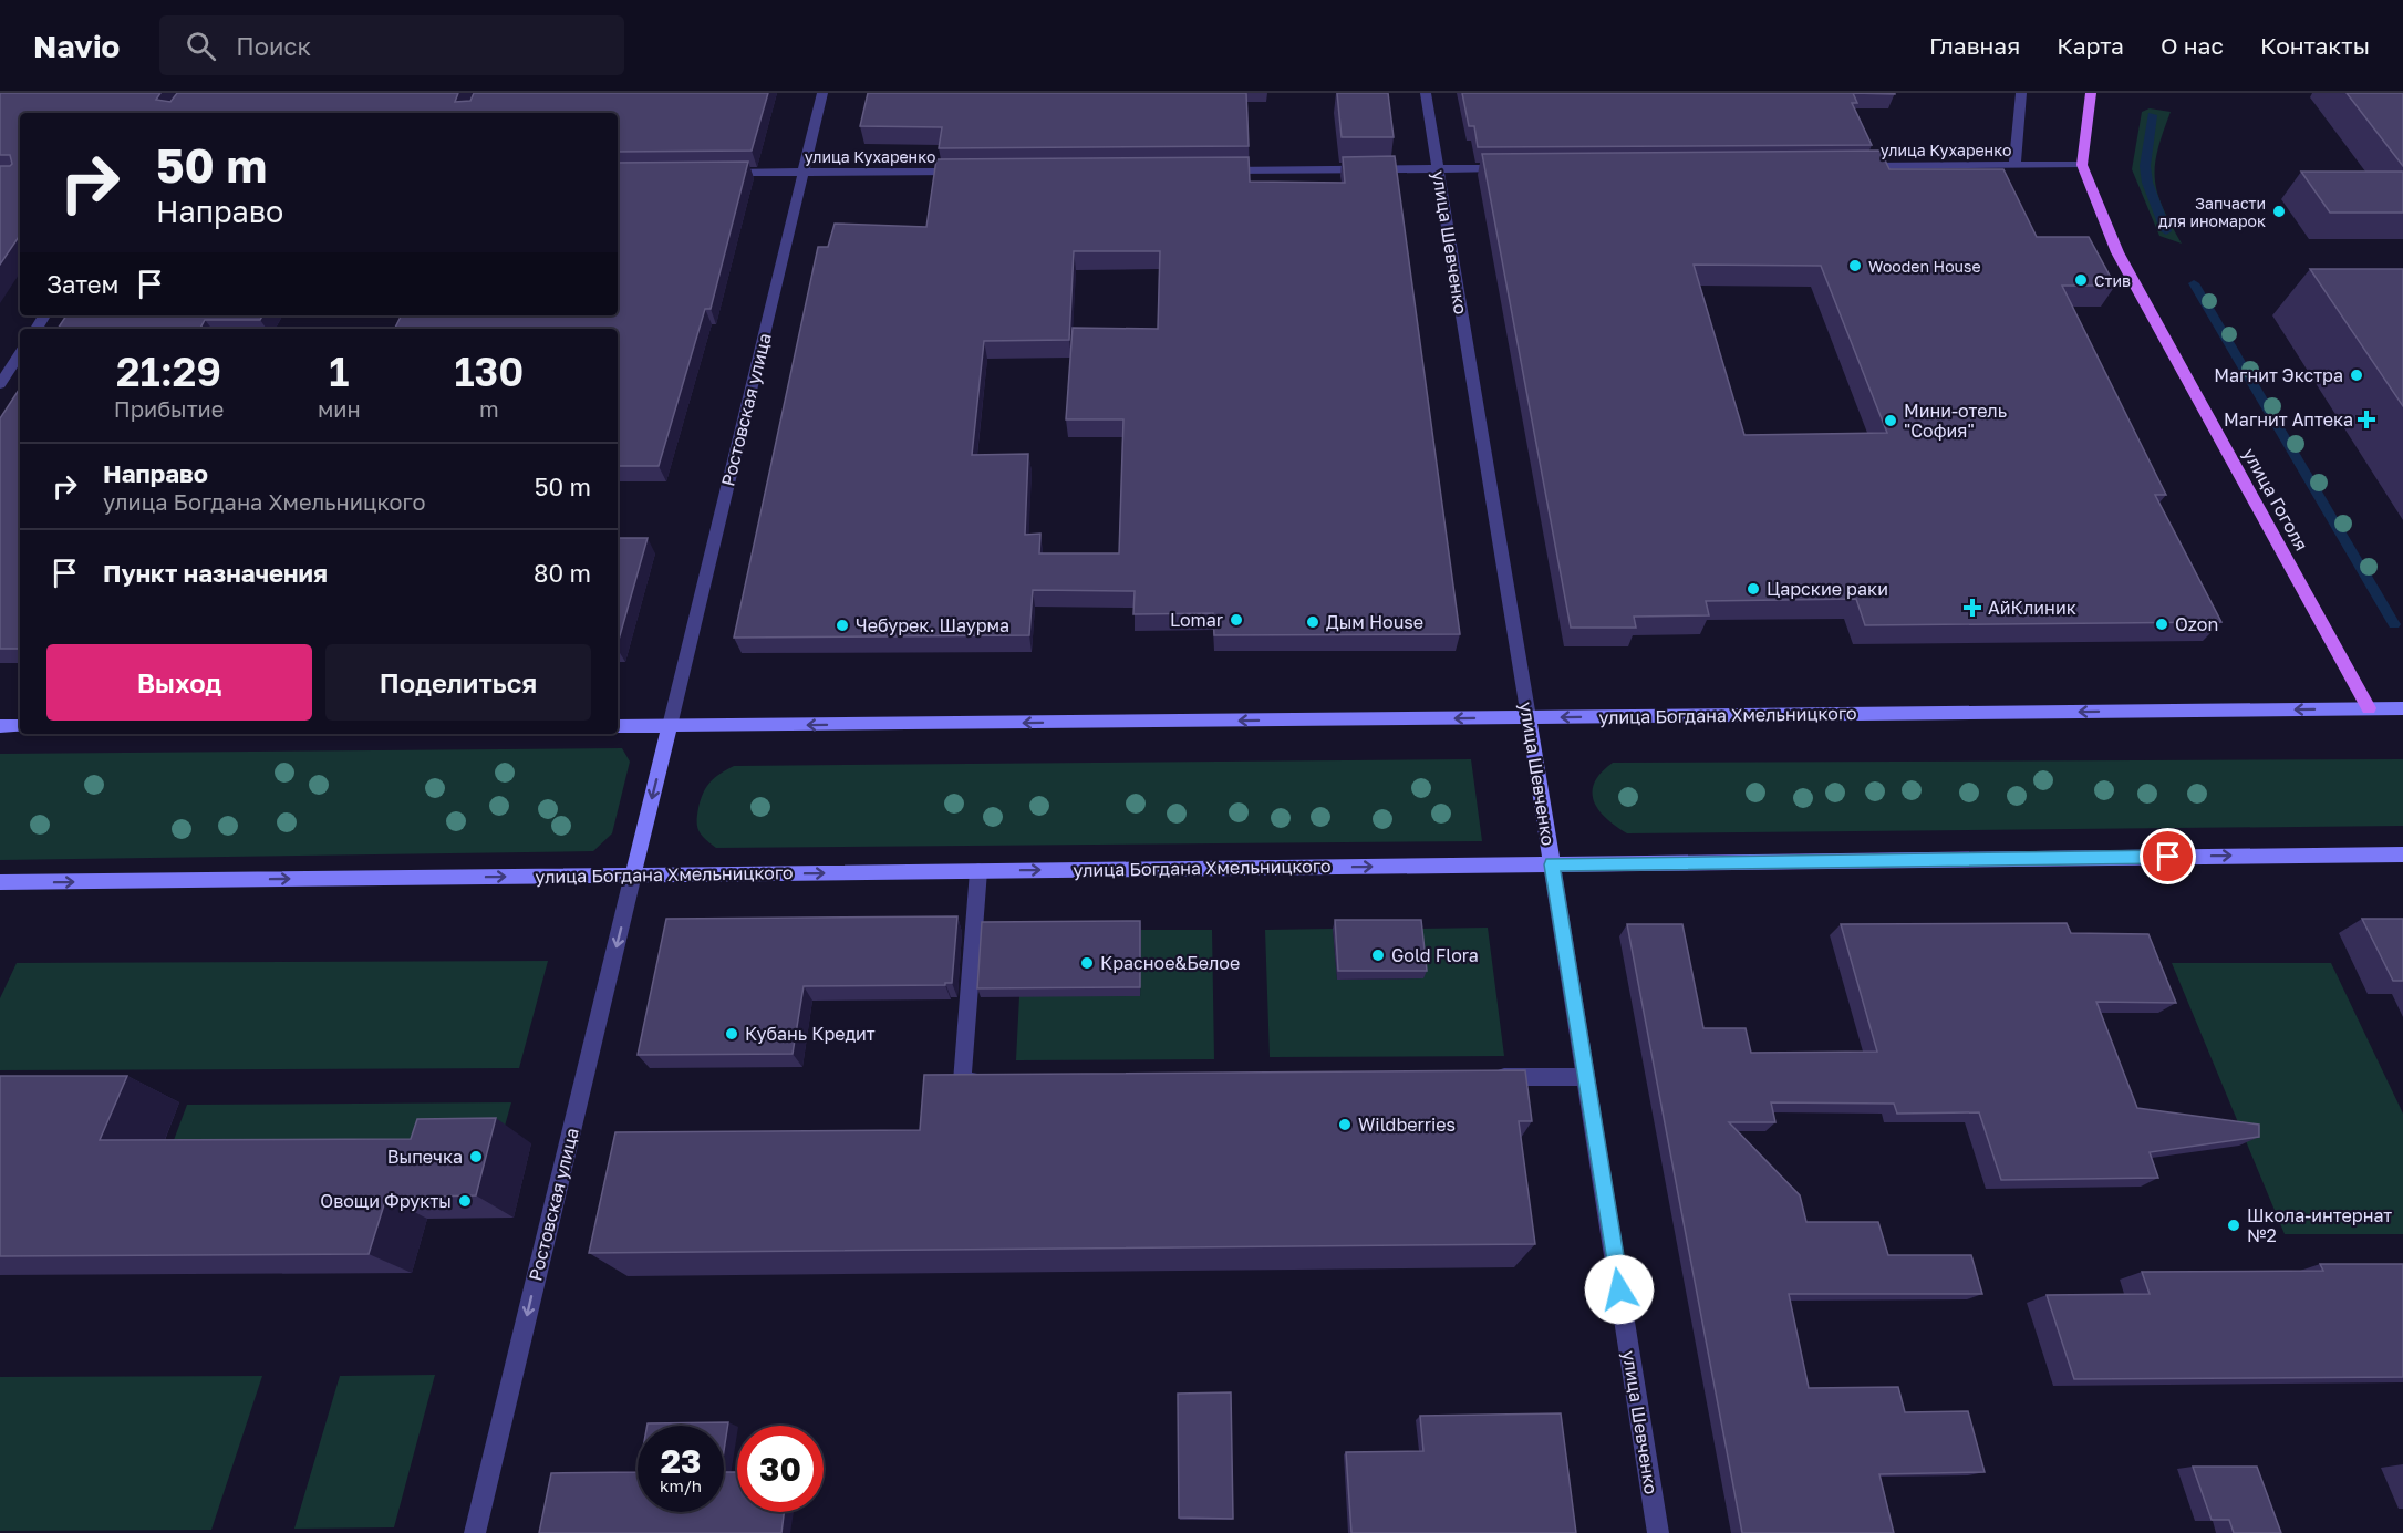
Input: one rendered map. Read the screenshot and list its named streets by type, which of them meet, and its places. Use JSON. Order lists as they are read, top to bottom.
{
  "streets": {
    "main road": ["улица Шевченко", "улица Гоголя", "улица Богдана Хмельницкого"],
    "street": ["улица Кухаренко", "Ростовская улица"]
  },
  "crossings": [
    ["улица Кухаренко", "Ростовская улица"],
    ["улица Кухаренко", "улица Гоголя"],
    ["улица Шевченко", "улица Богдана Хмельницкого"],
    ["Ростовская улица", "улица Богдана Хмельницкого"],
    ["улица Гоголя", "улица Богдана Хмельницкого"]
  ],
  "one_way": ["Ростовская улица"],
  "places": {
    "other": [
      "Запчасти для иномарок",
      "Wooden House",
      "Стив",
      "Магнит Экстра",
      "Мини-отель \"София\"",
      "Царские раки",
      "Lomar",
      "Дым House",
      "Ozon",
      "Чебурек. Шаурма",
      "Gold Flora",
      "Красное&Белое",
      "Кубань Кредит",
      "Wildberries",
      "Выпечка",
      "Овощи Фрукты",
      "Школа-интернат №2"
    ],
    "health": ["Магнит Аптека", "АйКлиник"]
  },
  "page": {
    "header": "Navio",
    "search": "Поиск",
    "nav": [
      "Главная",
      "Карта",
      "О нас",
      "Контакты"
    ],
    "turn": ["50 m", "Направо"],
    "then": "Затем",
    "eta": [
      "21:29",
      "Прибытие",
      "1",
      "мин",
      "130",
      "m"
    ],
    "list": [
      {
        "name": "Направо",
        "note": "улица Богдана Хмельницкого",
        "value": "50 m"
      },
      {
        "name": "Пункт назначения",
        "value": "80 m"
      }
    ],
    "buttons": ["Выход", "Поделиться"],
    "speed": "23 km/h",
    "limit": "30"
  }
}
